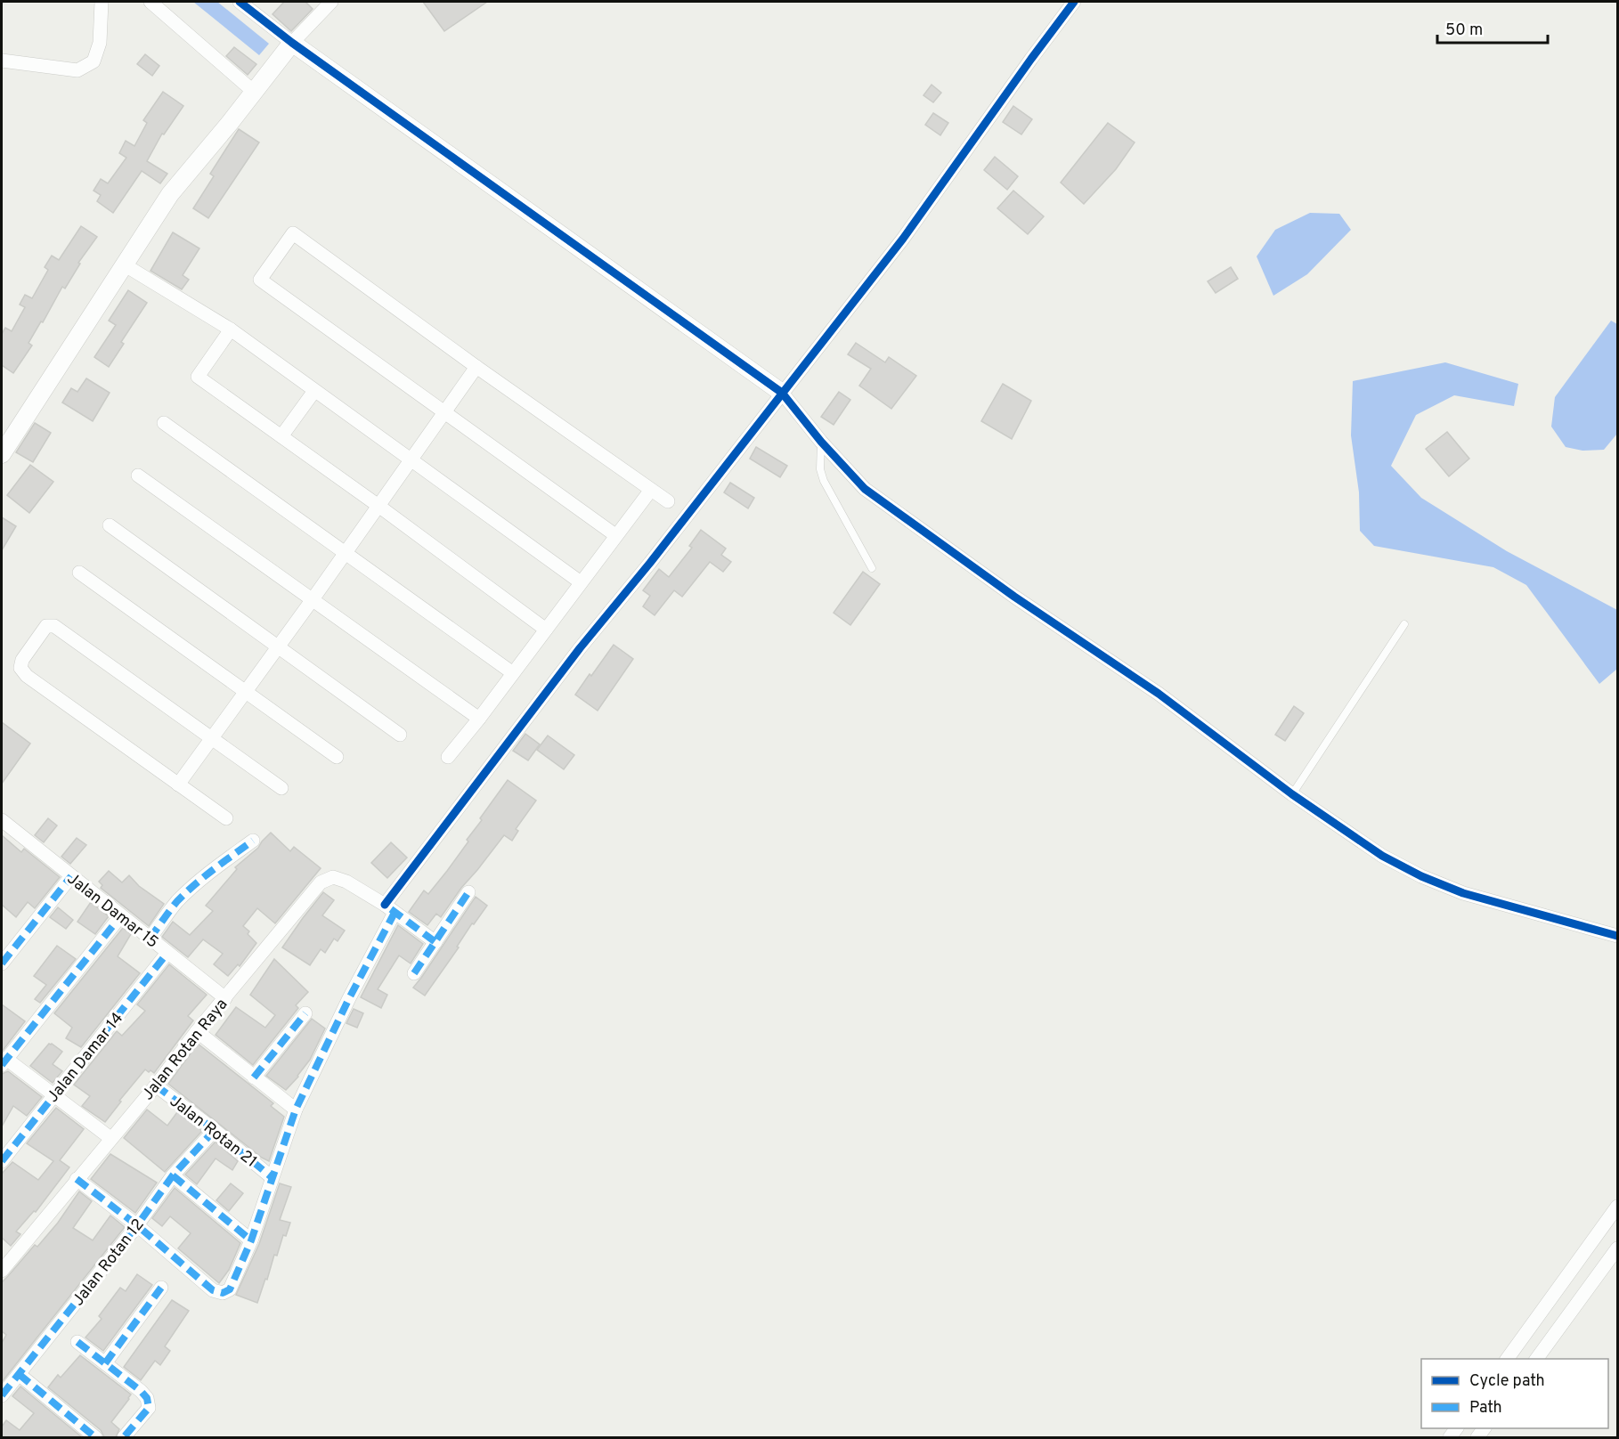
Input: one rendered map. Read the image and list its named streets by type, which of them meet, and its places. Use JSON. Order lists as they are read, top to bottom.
{
  "streets": {
    "street": [
      "Jalan Damar 15",
      "Jalan Rotan Raya",
      "Jalan Damar 14",
      "Jalan Rotan 21",
      "Jalan Rotan 12"
    ]
  },
  "crossings": [
    ["Jalan Damar 15", "Jalan Rotan Raya"],
    ["Jalan Damar 15", "Jalan Damar 14"],
    ["Jalan Rotan Raya", "Jalan Rotan 21"],
    ["Jalan Rotan 21", "Jalan Rotan 12"]
  ],
  "legend": ["Cycle path", "Path"],
  "scale_bar": "50 m"
}
